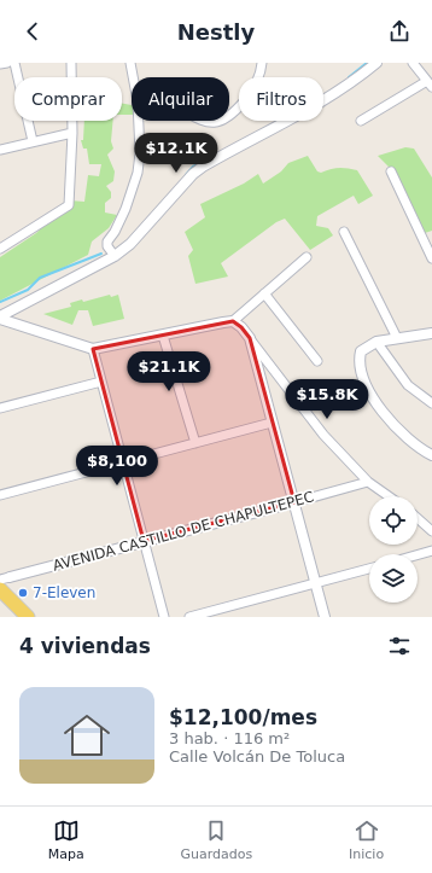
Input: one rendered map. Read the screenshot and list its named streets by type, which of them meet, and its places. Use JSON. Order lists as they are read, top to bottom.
{
  "streets": {
    "street": ["AVENIDA CASTILLO DE CHAPULTEPEC"]
  },
  "places": ["7-Eleven"],
  "page": {
    "header": "Nestly",
    "chip": ["Comprar", "Alquilar", "Filtros"],
    "price": [
      "$12.1K",
      "$21.1K",
      "$15.8K",
      "$8,100"
    ],
    "heading": "4 viviendas",
    "list": [
      {
        "name": "$12,100/mes",
        "note": "3 hab. · 116 m² · Calle Volcán De Toluca"
      }
    ],
    "tabs": ["Mapa", "Guardados", "Inicio"]
  }
}
